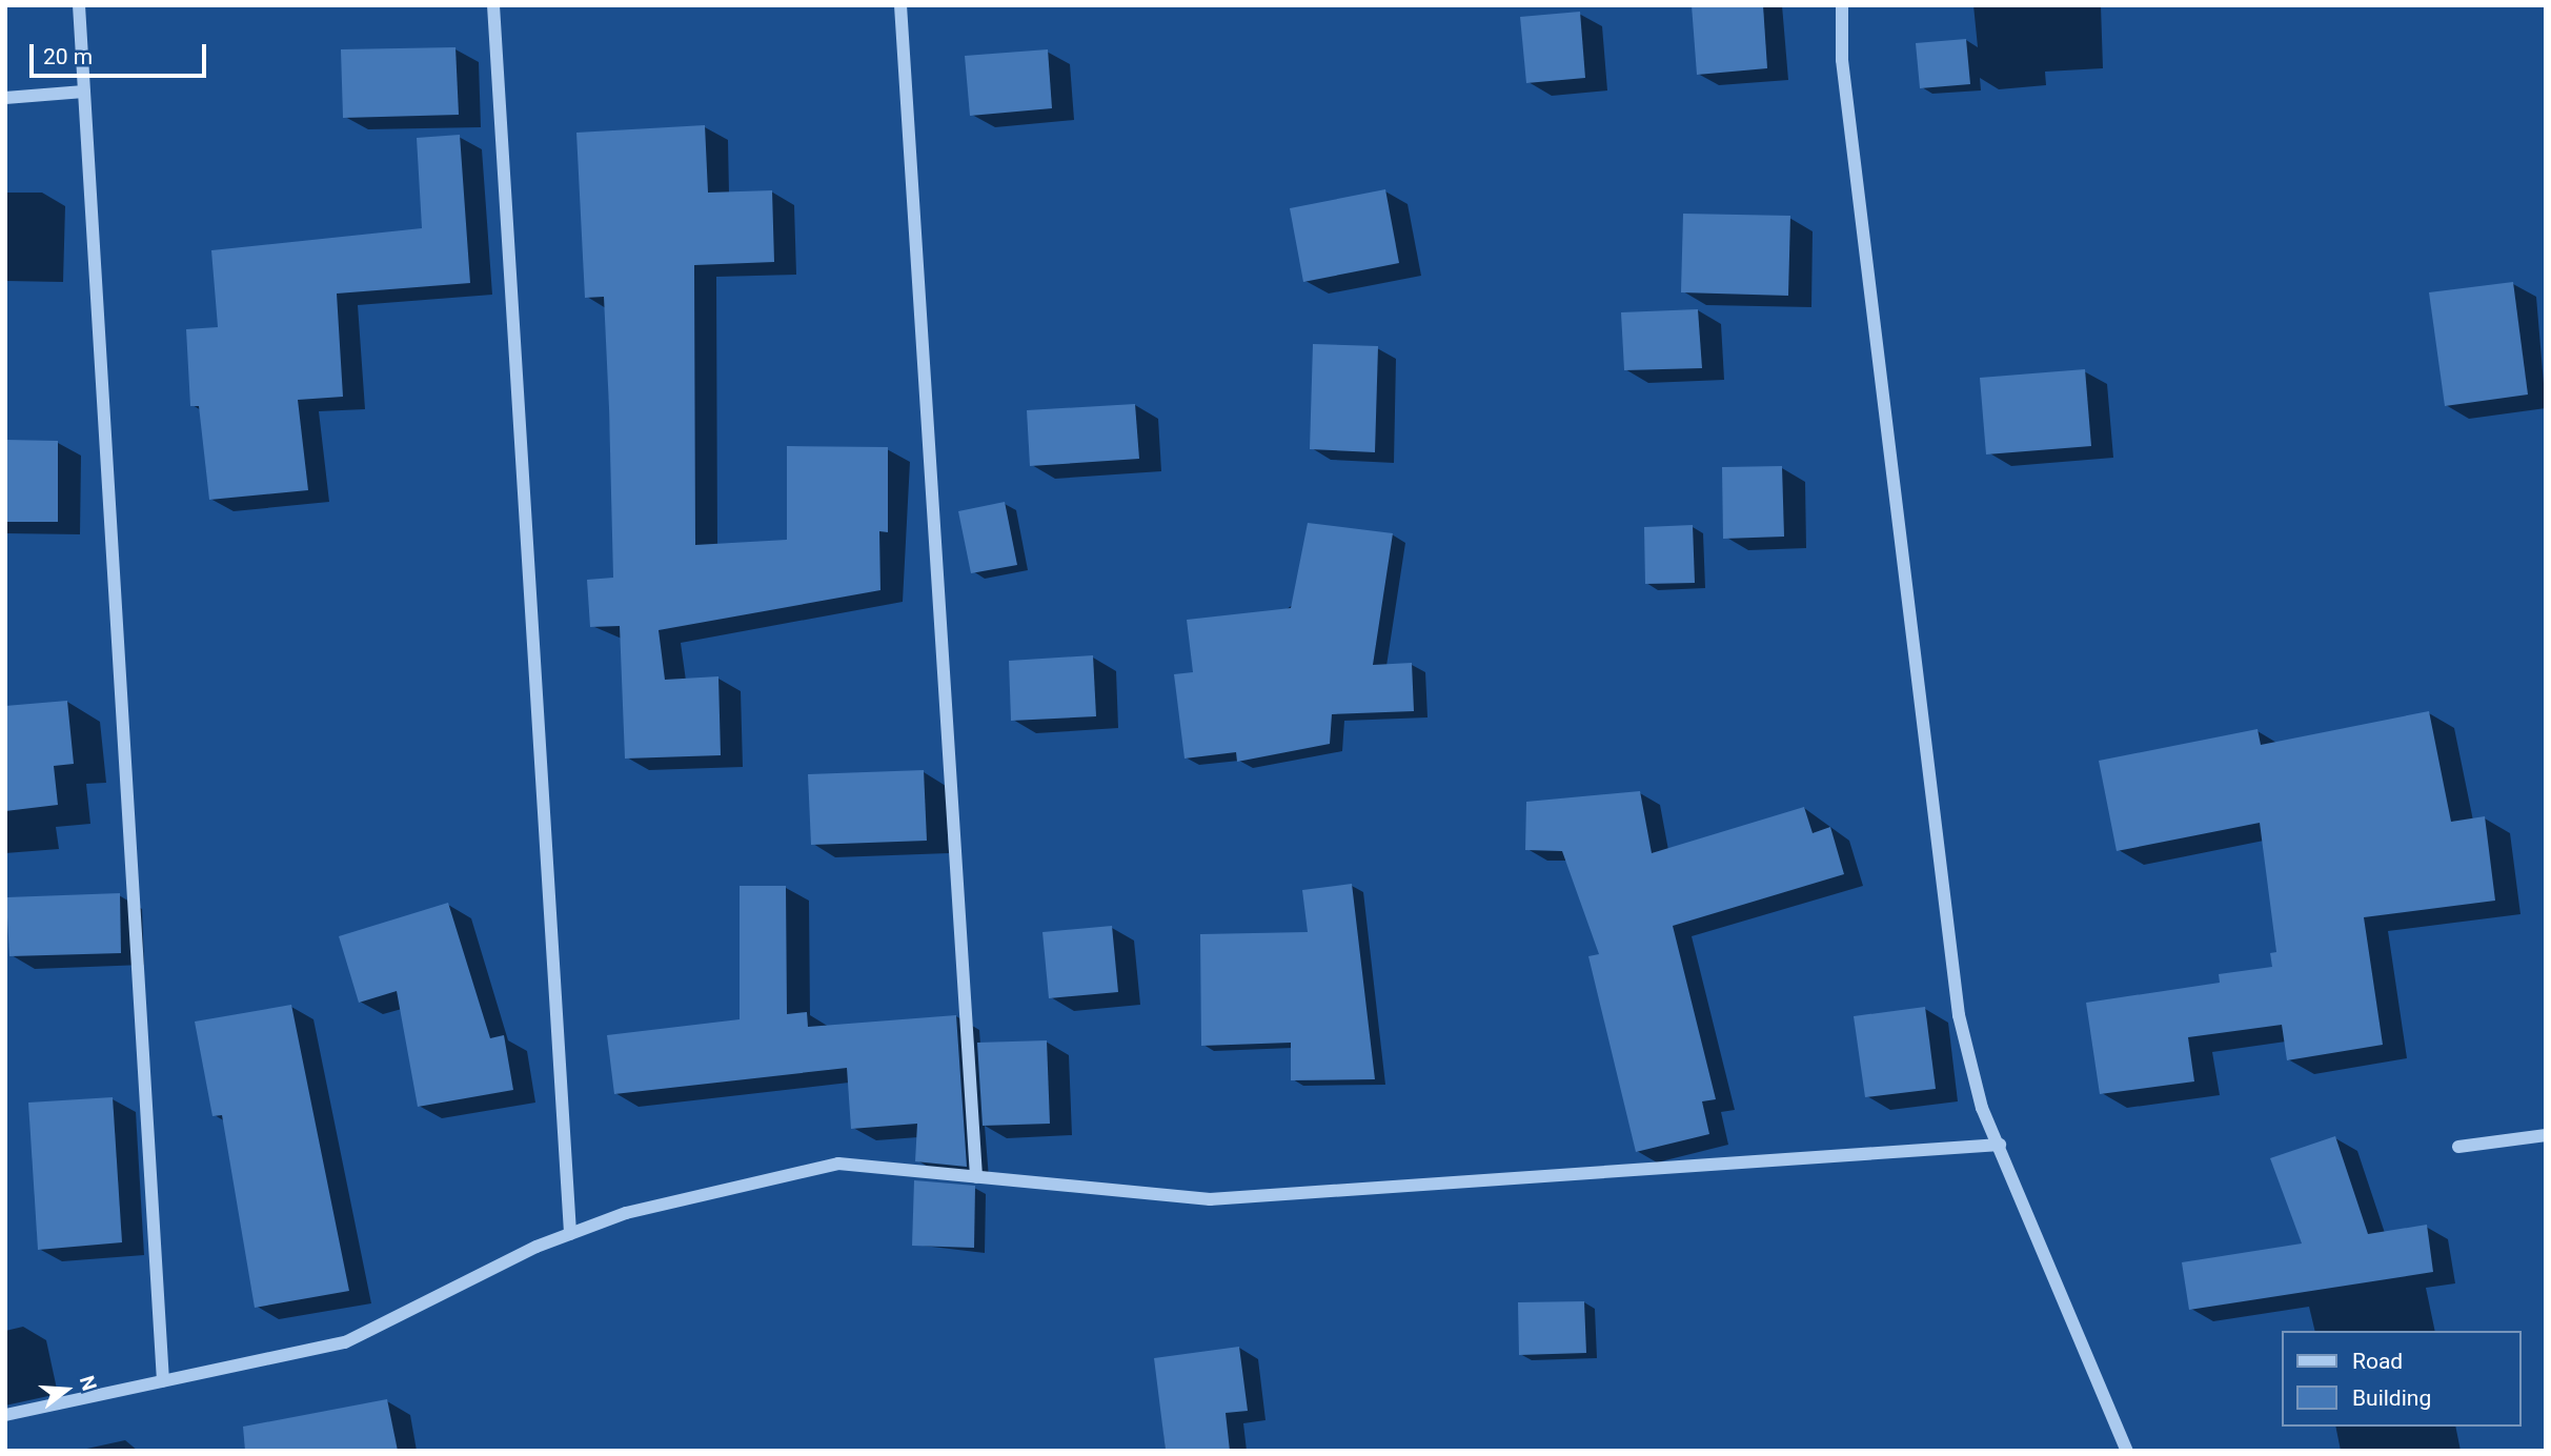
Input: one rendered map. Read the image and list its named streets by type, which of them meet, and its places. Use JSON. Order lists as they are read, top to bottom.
{
  "legend": ["Road", "Building"],
  "scale_bar": "20 m",
  "north": "right"
}
